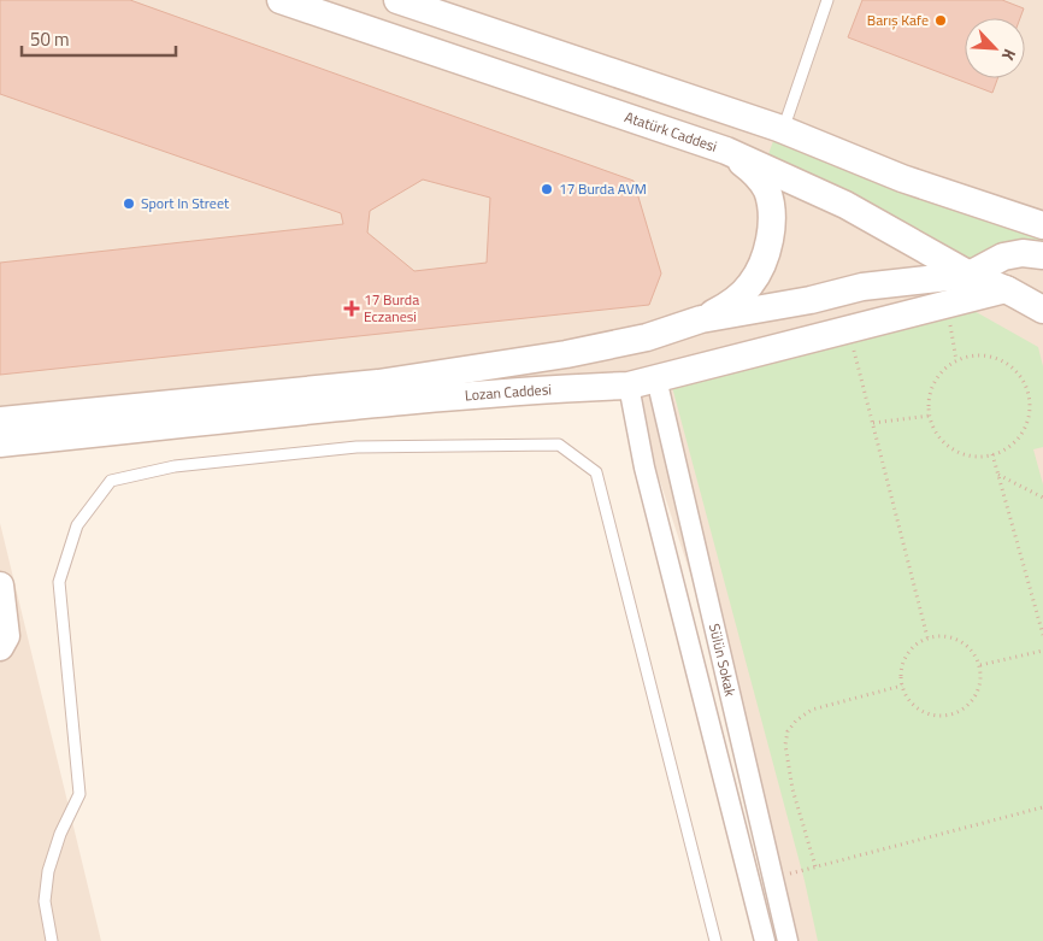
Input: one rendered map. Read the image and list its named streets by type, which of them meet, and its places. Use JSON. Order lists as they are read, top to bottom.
{
  "streets": {
    "street": ["Atatürk Caddesi", "Lozan Caddesi", "Sülün Sokak"]
  },
  "crossings": [
    ["Atatürk Caddesi", "Lozan Caddesi"],
    ["Lozan Caddesi", "Sülün Sokak"]
  ],
  "places": {
    "other": ["Barış Kafe", "17 Burda AVM", "Sport In Street"],
    "health": ["17 Burda Eczanesi"]
  },
  "scale_bar": "50 m",
  "north": "bottom right"
}
